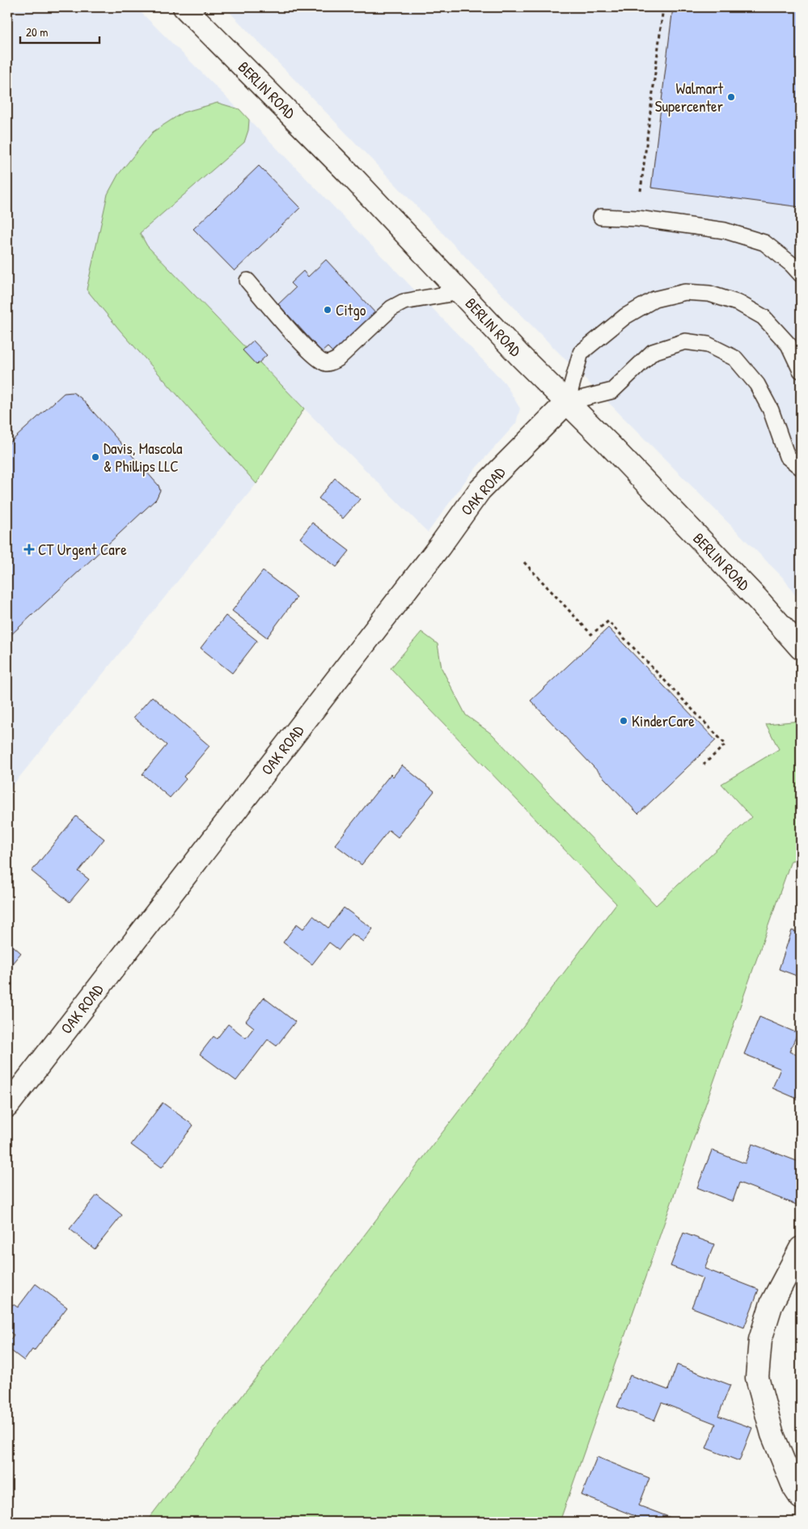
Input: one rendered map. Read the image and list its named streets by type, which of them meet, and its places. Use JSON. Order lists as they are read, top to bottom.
{
  "streets": {
    "street": ["BERLIN ROAD", "OAK ROAD"]
  },
  "crossings": [
    ["BERLIN ROAD", "OAK ROAD"]
  ],
  "places": {
    "other": [
      "Walmart Supercenter",
      "Citgo",
      "Davis, Mascola & Phillips LLC",
      "KinderCare"
    ],
    "health": ["CT Urgent Care"]
  },
  "scale_bar": "20 m"
}
